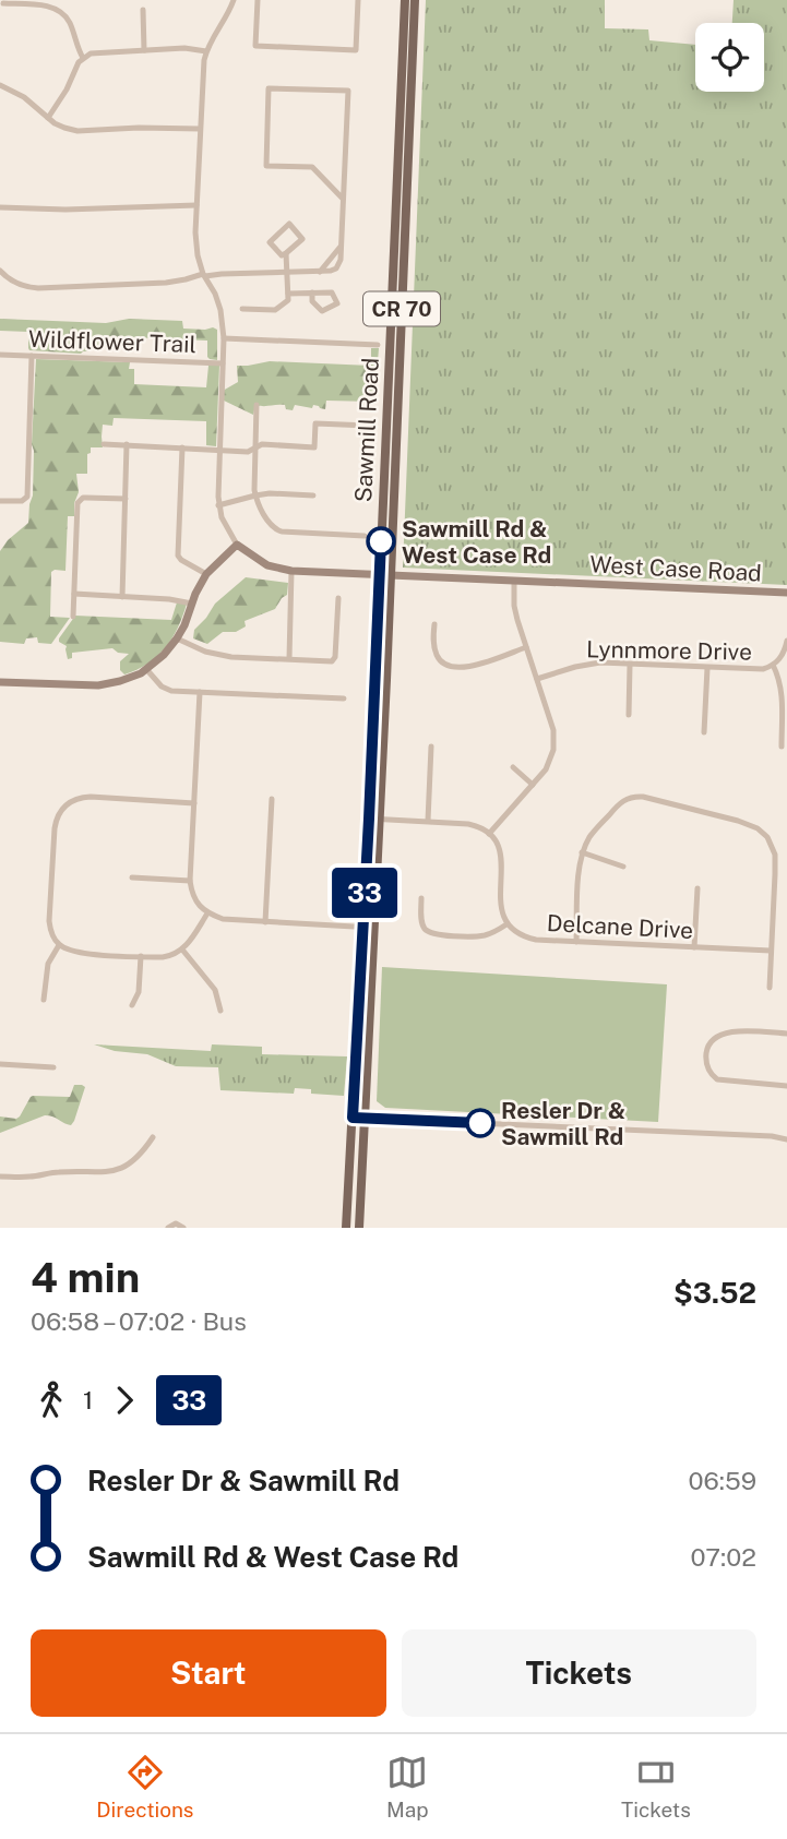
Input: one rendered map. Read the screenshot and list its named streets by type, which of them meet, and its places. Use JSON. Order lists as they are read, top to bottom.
{
  "streets": {
    "main road": ["CR 70", "Sawmill Road", "West Case Road"],
    "street": ["Wildflower Trail", "Lynnmore Drive", "Delcane Drive"]
  },
  "crossings": [
    ["Sawmill Road", "West Case Road"]
  ],
  "places": ["Sawmill Rd & West Case Rd", "Resler Dr & Sawmill Rd"],
  "lines": ["bus line 33"],
  "page": {
    "on_map": "33",
    "heading": ["4 min", "06:58 – 07:02 · Bus", "$3.52"],
    "legs": ["1", "33"],
    "list": [
      {
        "name": "Resler Dr & Sawmill Rd",
        "value": "06:59"
      },
      {
        "name": "Sawmill Rd & West Case Rd",
        "value": "07:02"
      }
    ],
    "buttons": ["Start", "Tickets"],
    "tabs": ["Directions", "Map", "Tickets"]
  }
}
